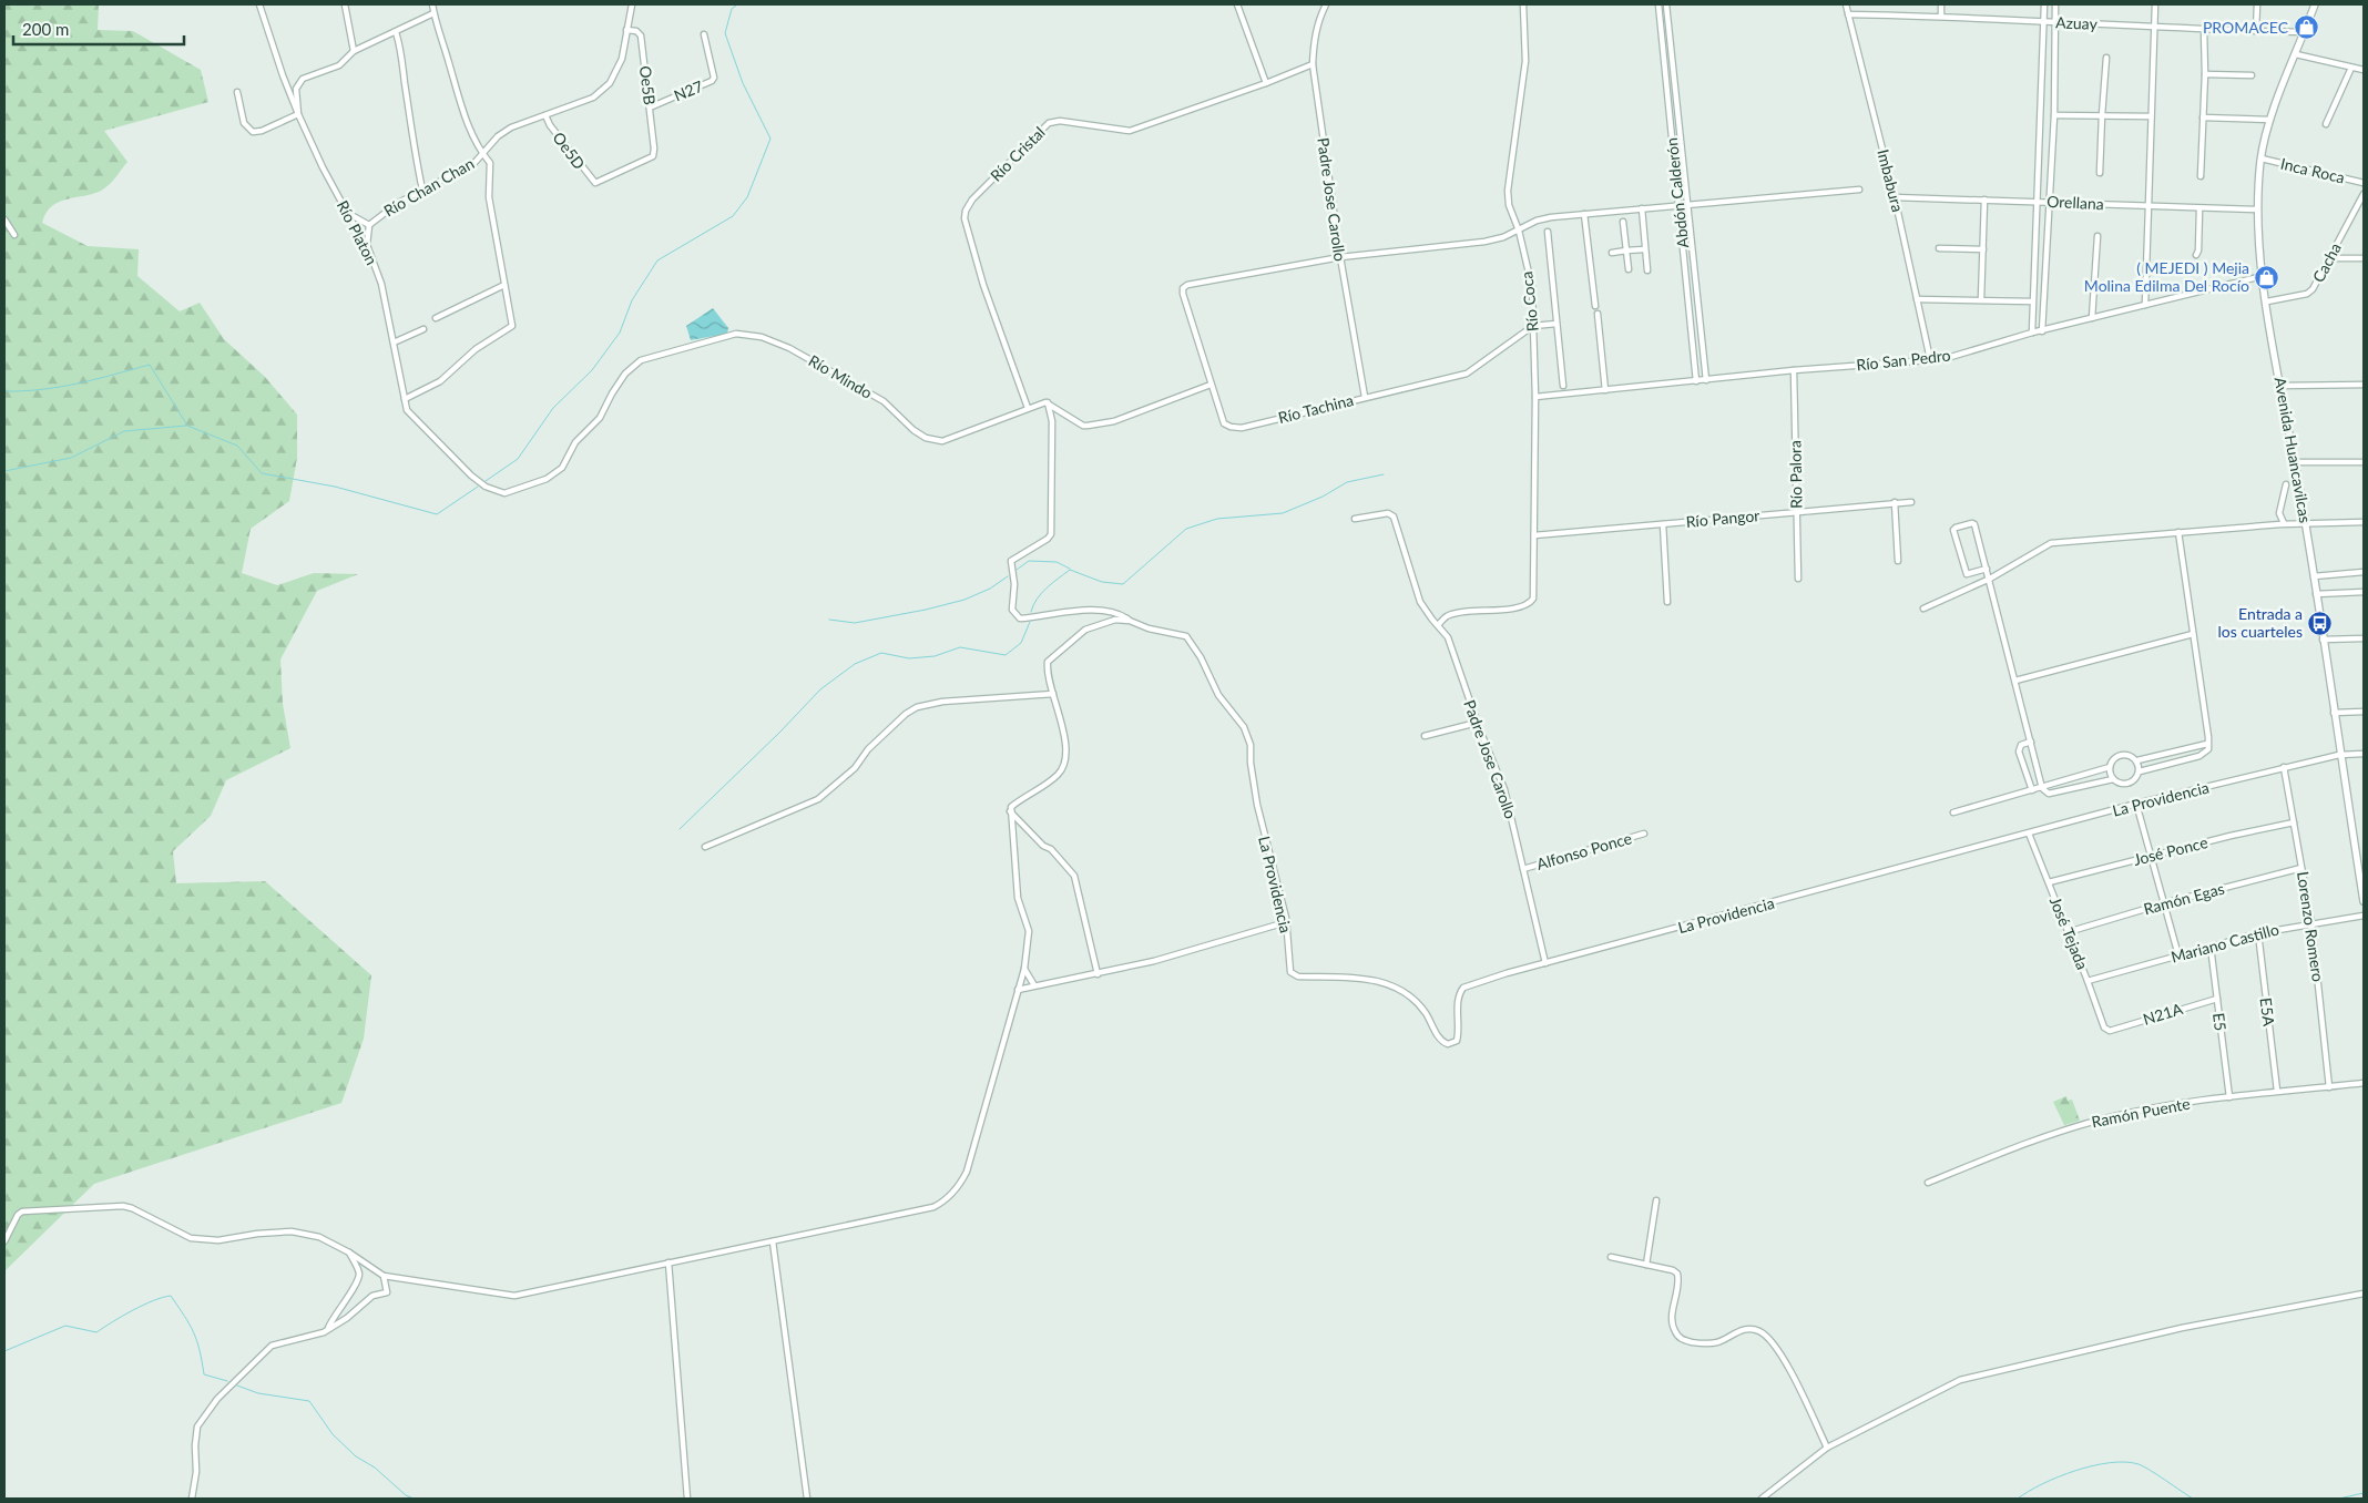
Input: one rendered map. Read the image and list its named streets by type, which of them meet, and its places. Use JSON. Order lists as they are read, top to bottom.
{
  "streets": {
    "street": [
      "Azuay",
      "Oe5B",
      "N27",
      "Oe5D",
      "Río Cristal",
      "Inca Roca",
      "Imbabura",
      "Río Chan Chan",
      "Abdón Calderón",
      "Padre Jose Carollo",
      "Orellana",
      "Río Platon",
      "Cacha",
      "Río Coca",
      "Río San Pedro",
      "Río Mindo",
      "Río Tachina",
      "Avenida Huancavilcas",
      "Río Palora",
      "Río Pangor",
      "La Providencia",
      "Alfonso Ponce",
      "José Ponce",
      "Ramón Egas",
      "Lorenzo Romero",
      "José Tejada",
      "Mariano Castillo",
      "E5A",
      "N21A",
      "E5",
      "Ramón Puente"
    ]
  },
  "crossings": [
    ["Azuay", "Imbabura"],
    ["Azuay", "Avenida Huancavilcas"],
    ["Oe5B", "N27"],
    ["Oe5B", "Oe5D"],
    ["Oe5B", "Río Chan Chan"],
    ["Oe5D", "Río Chan Chan"],
    ["Río Cristal", "Padre Jose Carollo"],
    ["Río Cristal", "Río Mindo"],
    ["Inca Roca", "Avenida Huancavilcas"],
    ["Imbabura", "Orellana"],
    ["Imbabura", "Río San Pedro"],
    ["Río Chan Chan", "Río Platon"],
    ["Abdón Calderón", "Río San Pedro"],
    ["Padre Jose Carollo", "Río Coca"],
    ["Padre Jose Carollo", "Río Tachina"],
    ["Padre Jose Carollo", "La Providencia"],
    ["Padre Jose Carollo", "Alfonso Ponce"],
    ["Orellana", "Avenida Huancavilcas"],
    ["Río Platon", "Río Mindo"],
    ["Cacha", "Avenida Huancavilcas"],
    ["Río Coca", "Río San Pedro"],
    ["Río Coca", "Río Tachina"],
    ["Río Coca", "Río Pangor"],
    ["Río San Pedro", "Avenida Huancavilcas"],
    ["Río San Pedro", "Río Palora"],
    ["Avenida Huancavilcas", "La Providencia"],
    ["Río Palora", "Río Pangor"],
    ["La Providencia", "Lorenzo Romero"],
    ["La Providencia", "José Tejada"],
    ["José Ponce", "Lorenzo Romero"],
    ["José Ponce", "José Tejada"],
    ["Ramón Egas", "Lorenzo Romero"],
    ["Ramón Egas", "José Tejada"],
    ["Lorenzo Romero", "Mariano Castillo"],
    ["Lorenzo Romero", "Ramón Puente"],
    ["José Tejada", "Mariano Castillo"],
    ["José Tejada", "N21A"],
    ["Mariano Castillo", "E5A"],
    ["Mariano Castillo", "E5"],
    ["E5A", "Ramón Puente"],
    ["N21A", "E5"],
    ["E5", "Ramón Puente"]
  ],
  "places": {
    "shop": ["PROMACEC", "( MEJEDI ) Mejia Molina Edilma Del Rocío"],
    "bus stop": ["Entrada a los cuarteles"]
  },
  "scale_bar": "200 m"
}
